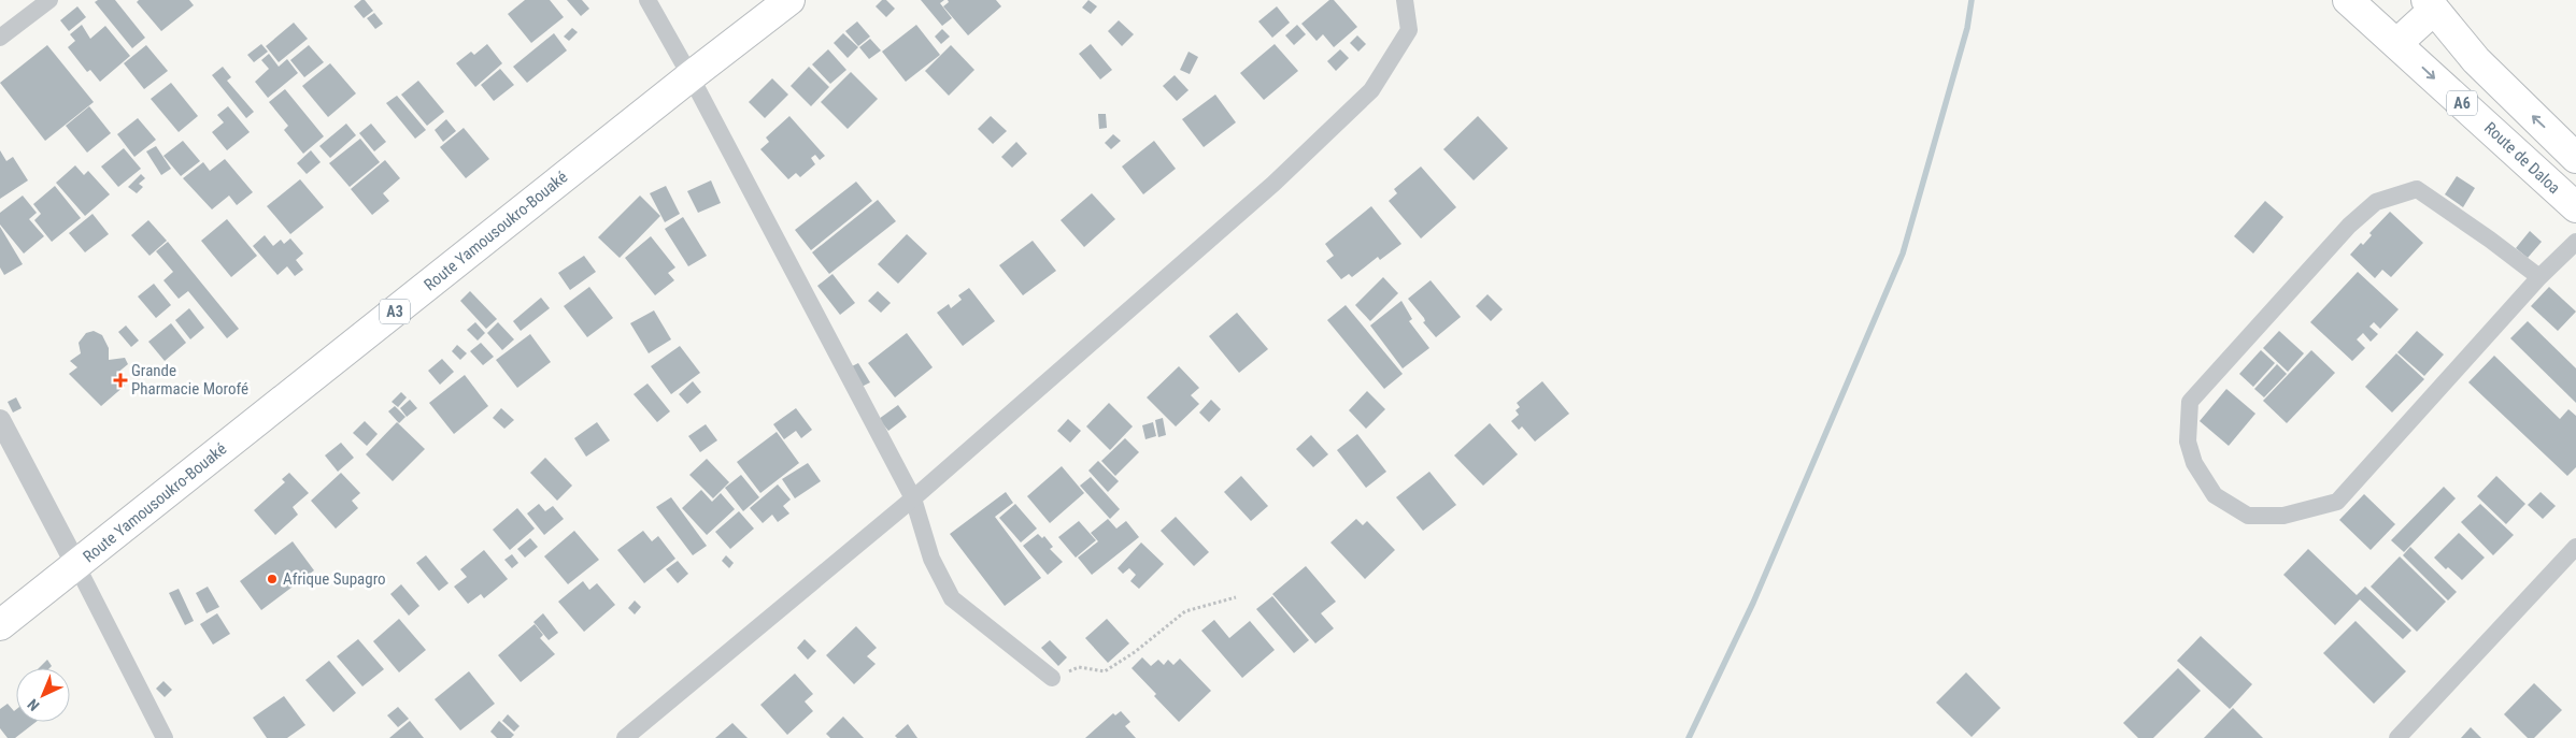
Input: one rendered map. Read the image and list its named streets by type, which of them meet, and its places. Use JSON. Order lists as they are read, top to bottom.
{
  "streets": {
    "highway": [
      "A6",
      "Route de Daloa",
      "Route Yamousoukro-Bouaké",
      "A3"
    ]
  },
  "places": {
    "health": ["Grande Pharmacie Morofé"],
    "other": ["Afrique Supagro"]
  },
  "north": "bottom left"
}
